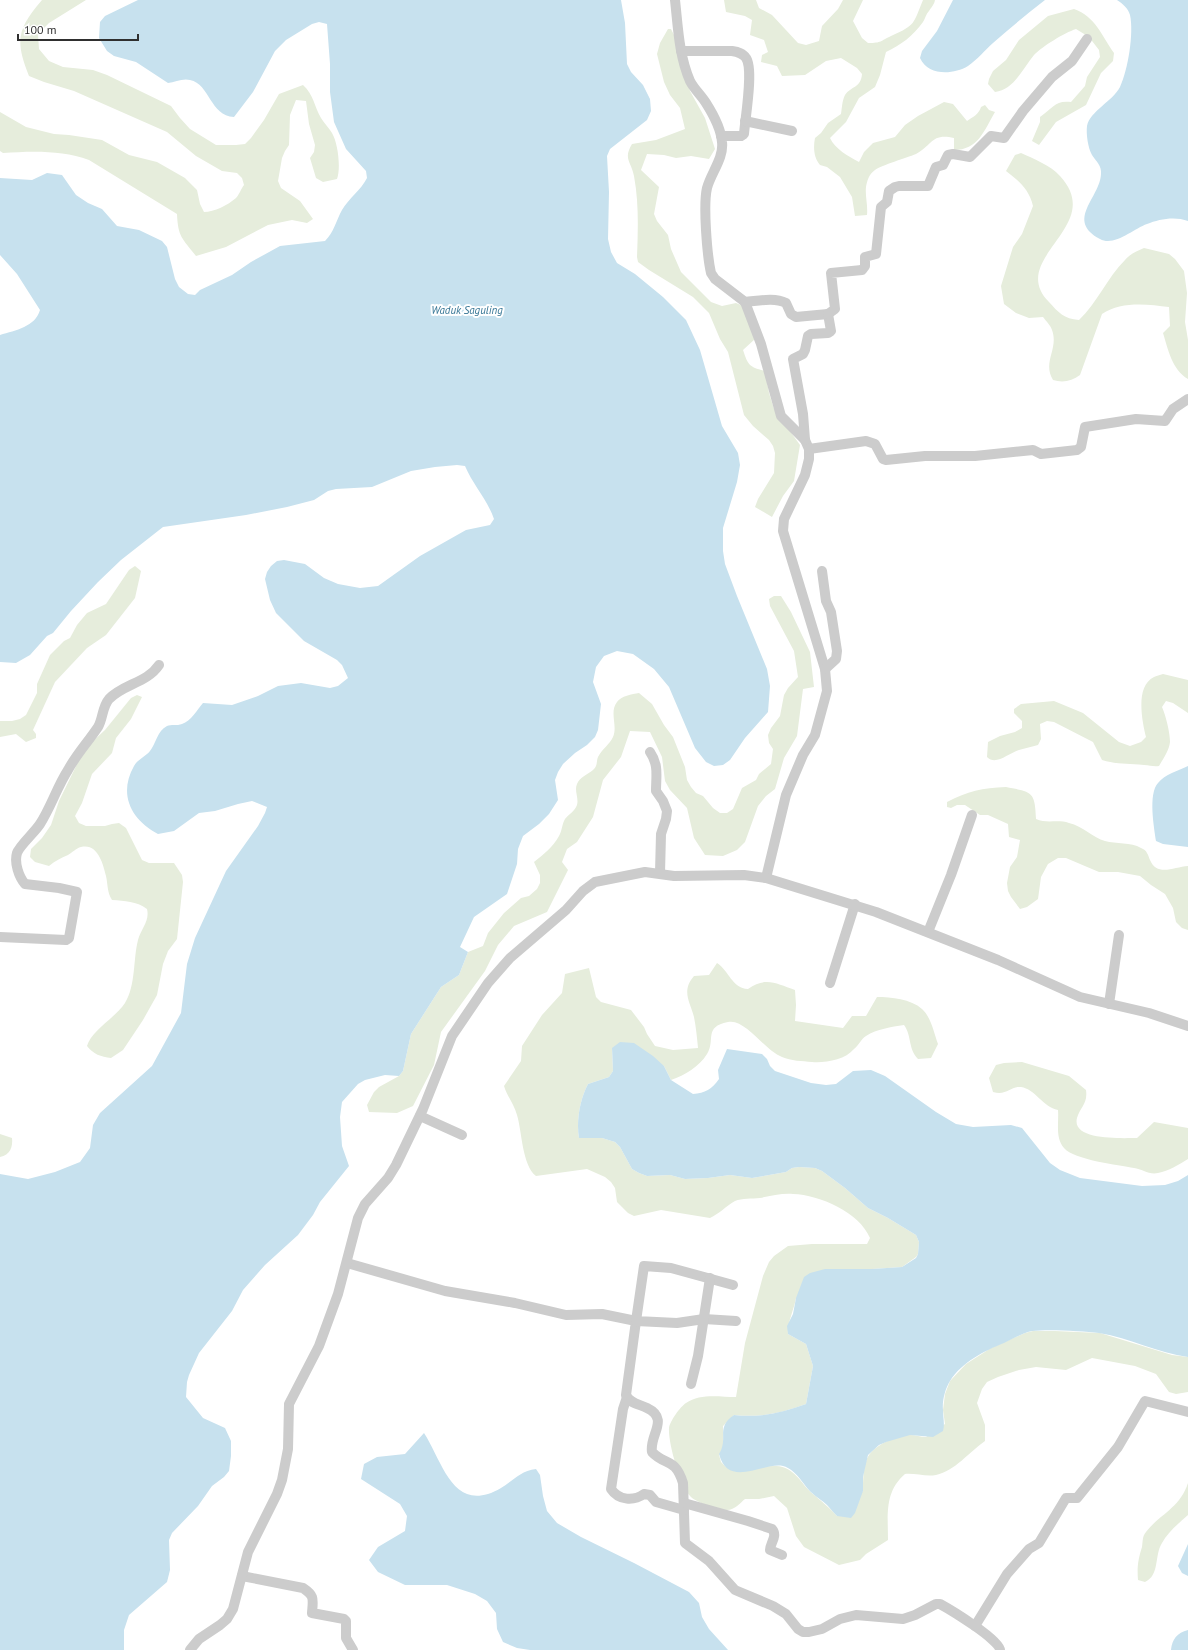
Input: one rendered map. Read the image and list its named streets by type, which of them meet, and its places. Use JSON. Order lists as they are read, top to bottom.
{
  "water": ["Waduk Saguling"],
  "scale_bar": "100 m"
}
